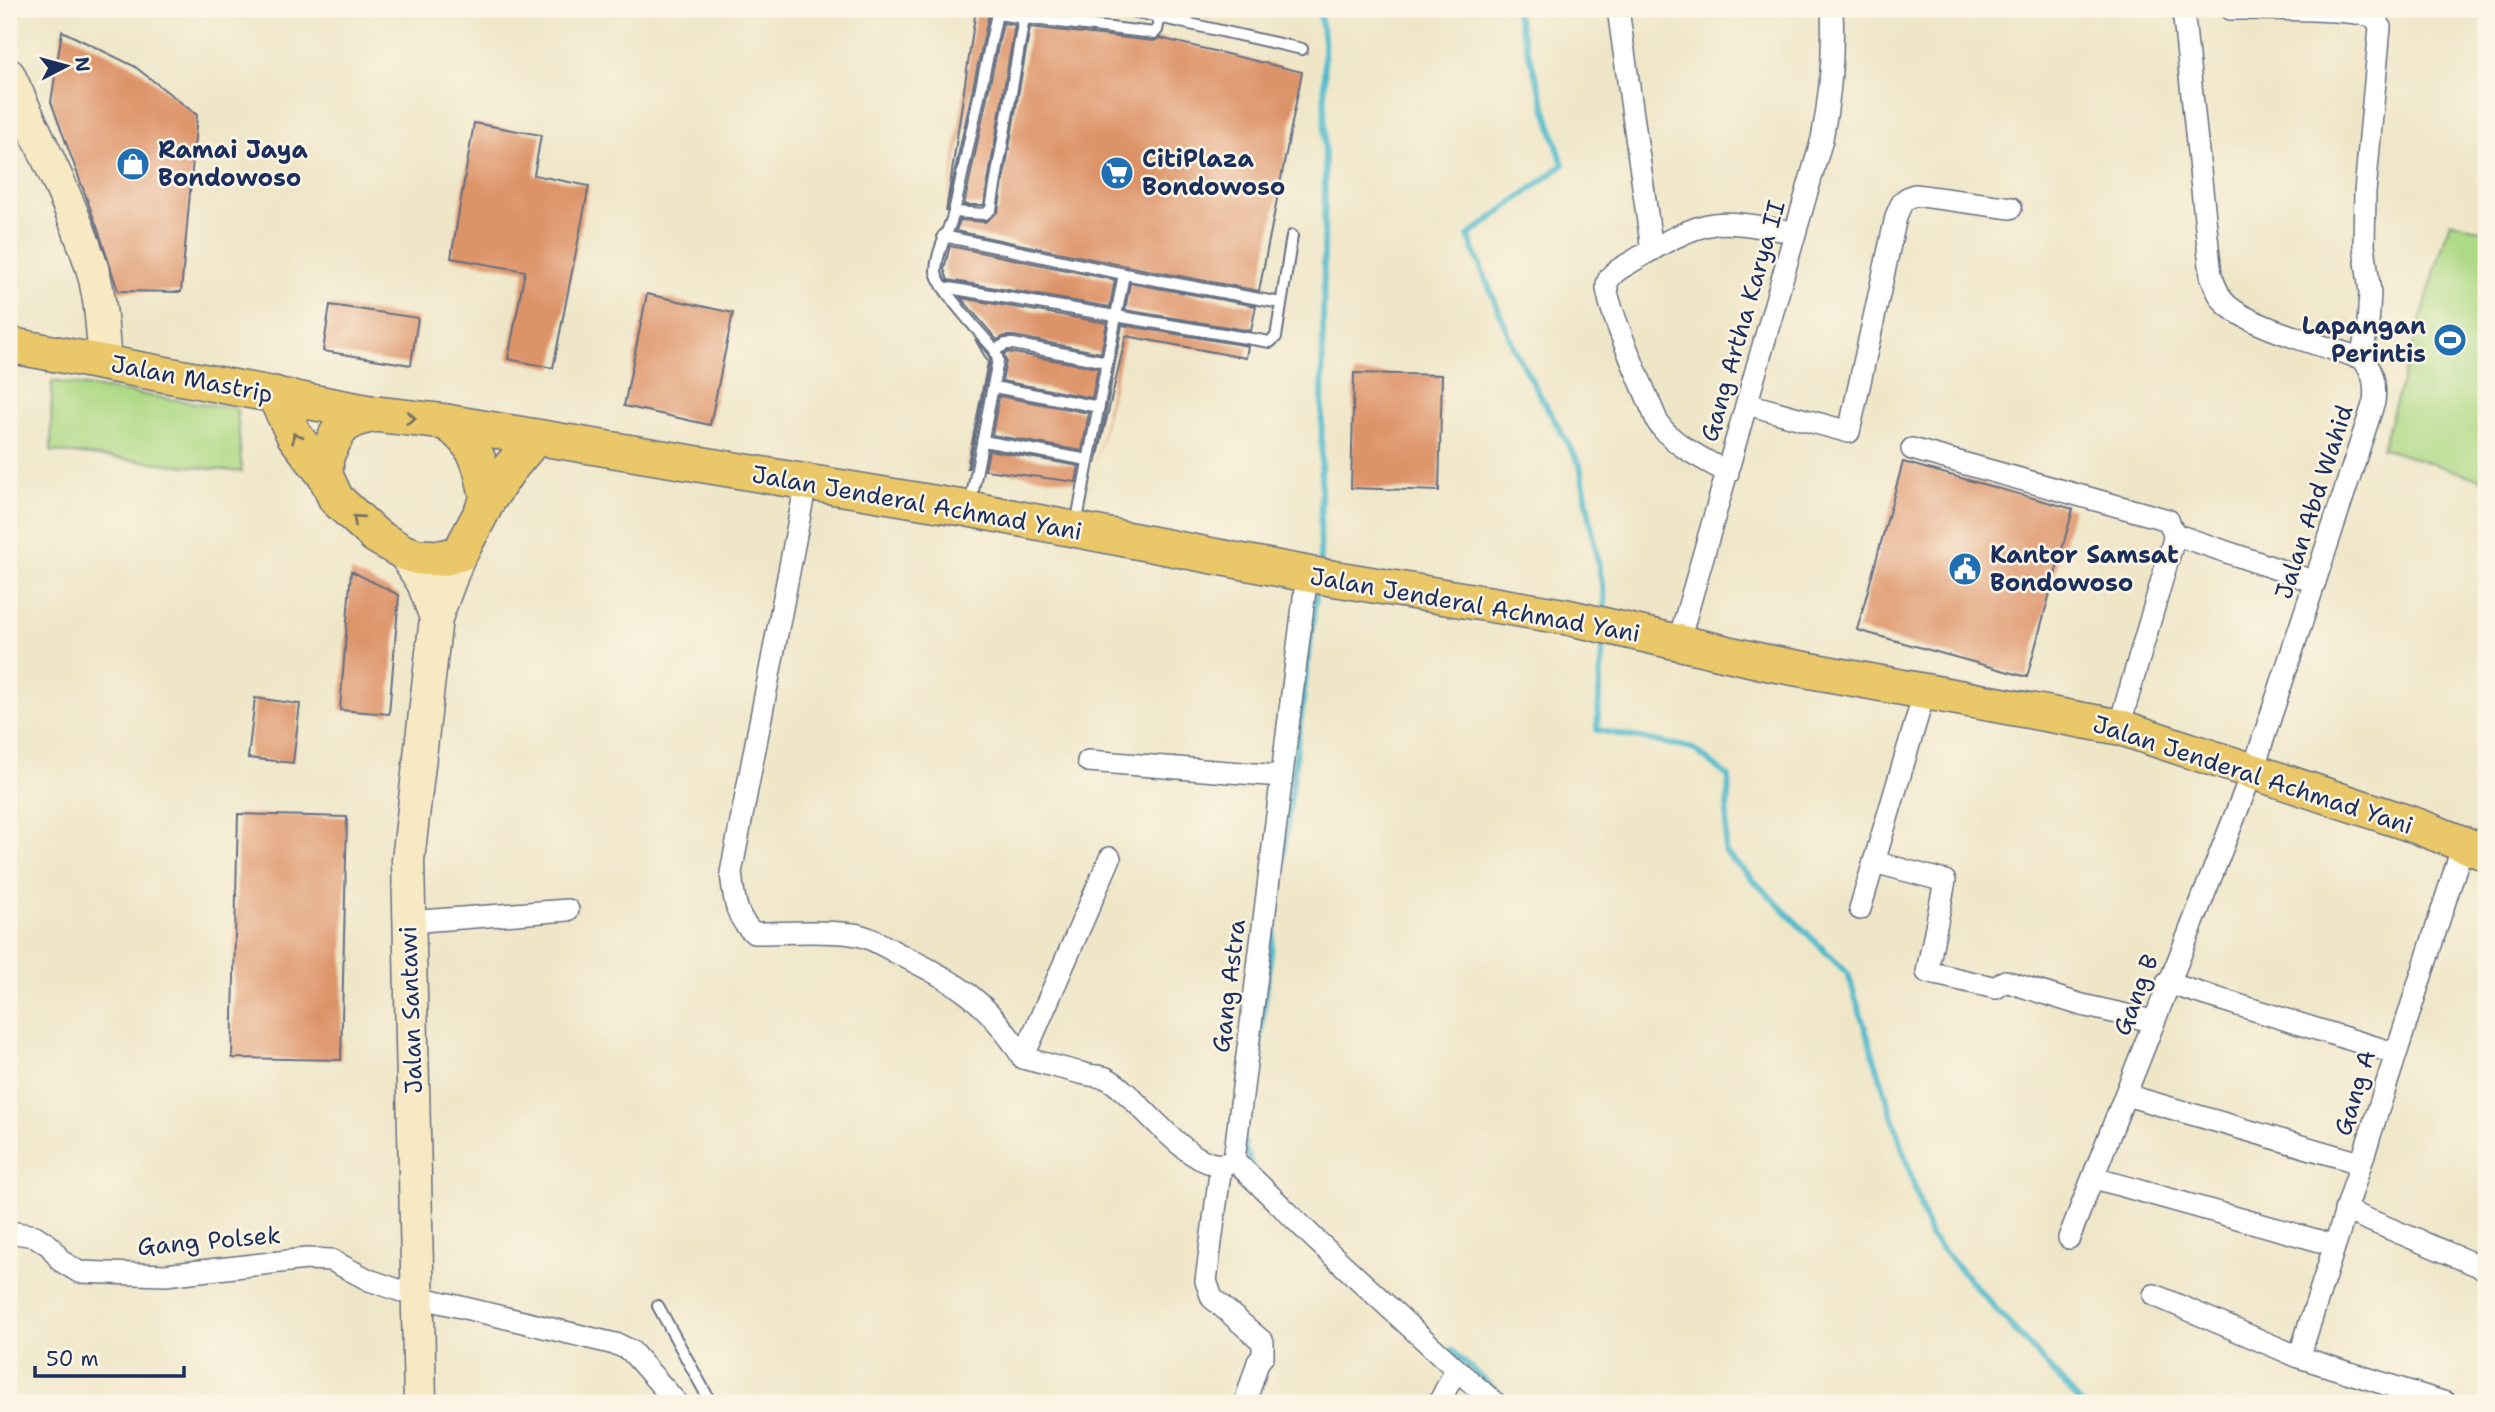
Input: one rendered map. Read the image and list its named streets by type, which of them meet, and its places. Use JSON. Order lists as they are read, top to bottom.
{
  "streets": {
    "main road": ["Jalan Mastrip", "Jalan Jenderal Achmad Yani", "Jalan Santawi"],
    "street": [
      "Gang Artha Karya II",
      "Jalan Abd Wahid",
      "Gang Astra",
      "Gang B",
      "Gang A",
      "Gang Polsek"
    ]
  },
  "crossings": [
    ["Gang Artha Karya II", "Jalan Jenderal Achmad Yani"],
    ["Jalan Mastrip", "Jalan Jenderal Achmad Yani"],
    ["Jalan Mastrip", "Jalan Santawi"],
    ["Jalan Abd Wahid", "Jalan Jenderal Achmad Yani"],
    ["Jalan Abd Wahid", "Gang B"],
    ["Jalan Jenderal Achmad Yani", "Gang Astra"],
    ["Jalan Jenderal Achmad Yani", "Gang B"],
    ["Jalan Jenderal Achmad Yani", "Jalan Santawi"],
    ["Jalan Jenderal Achmad Yani", "Gang A"],
    ["Jalan Santawi", "Gang Polsek"]
  ],
  "places": {
    "shop": ["Ramai Jaya Bondowoso"],
    "supermarket": ["CitiPlaza Bondowoso"],
    "sports": ["Lapangan Perintis"],
    "public building": ["Kantor Samsat Bondowoso"]
  },
  "scale_bar": "50 m",
  "north": "right"
}
